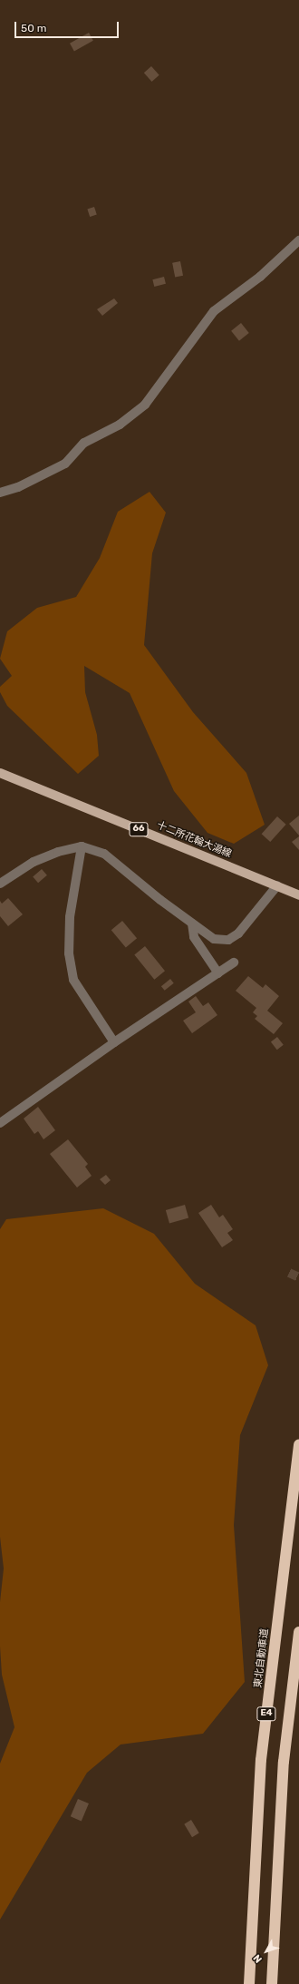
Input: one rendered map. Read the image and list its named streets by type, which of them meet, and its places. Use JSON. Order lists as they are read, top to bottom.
{
  "streets": {
    "highway": ["東北自動車道", "E4"],
    "main road": ["66", "十二所花輪大湯線"]
  },
  "scale_bar": "50 m",
  "north": "bottom left"
}
